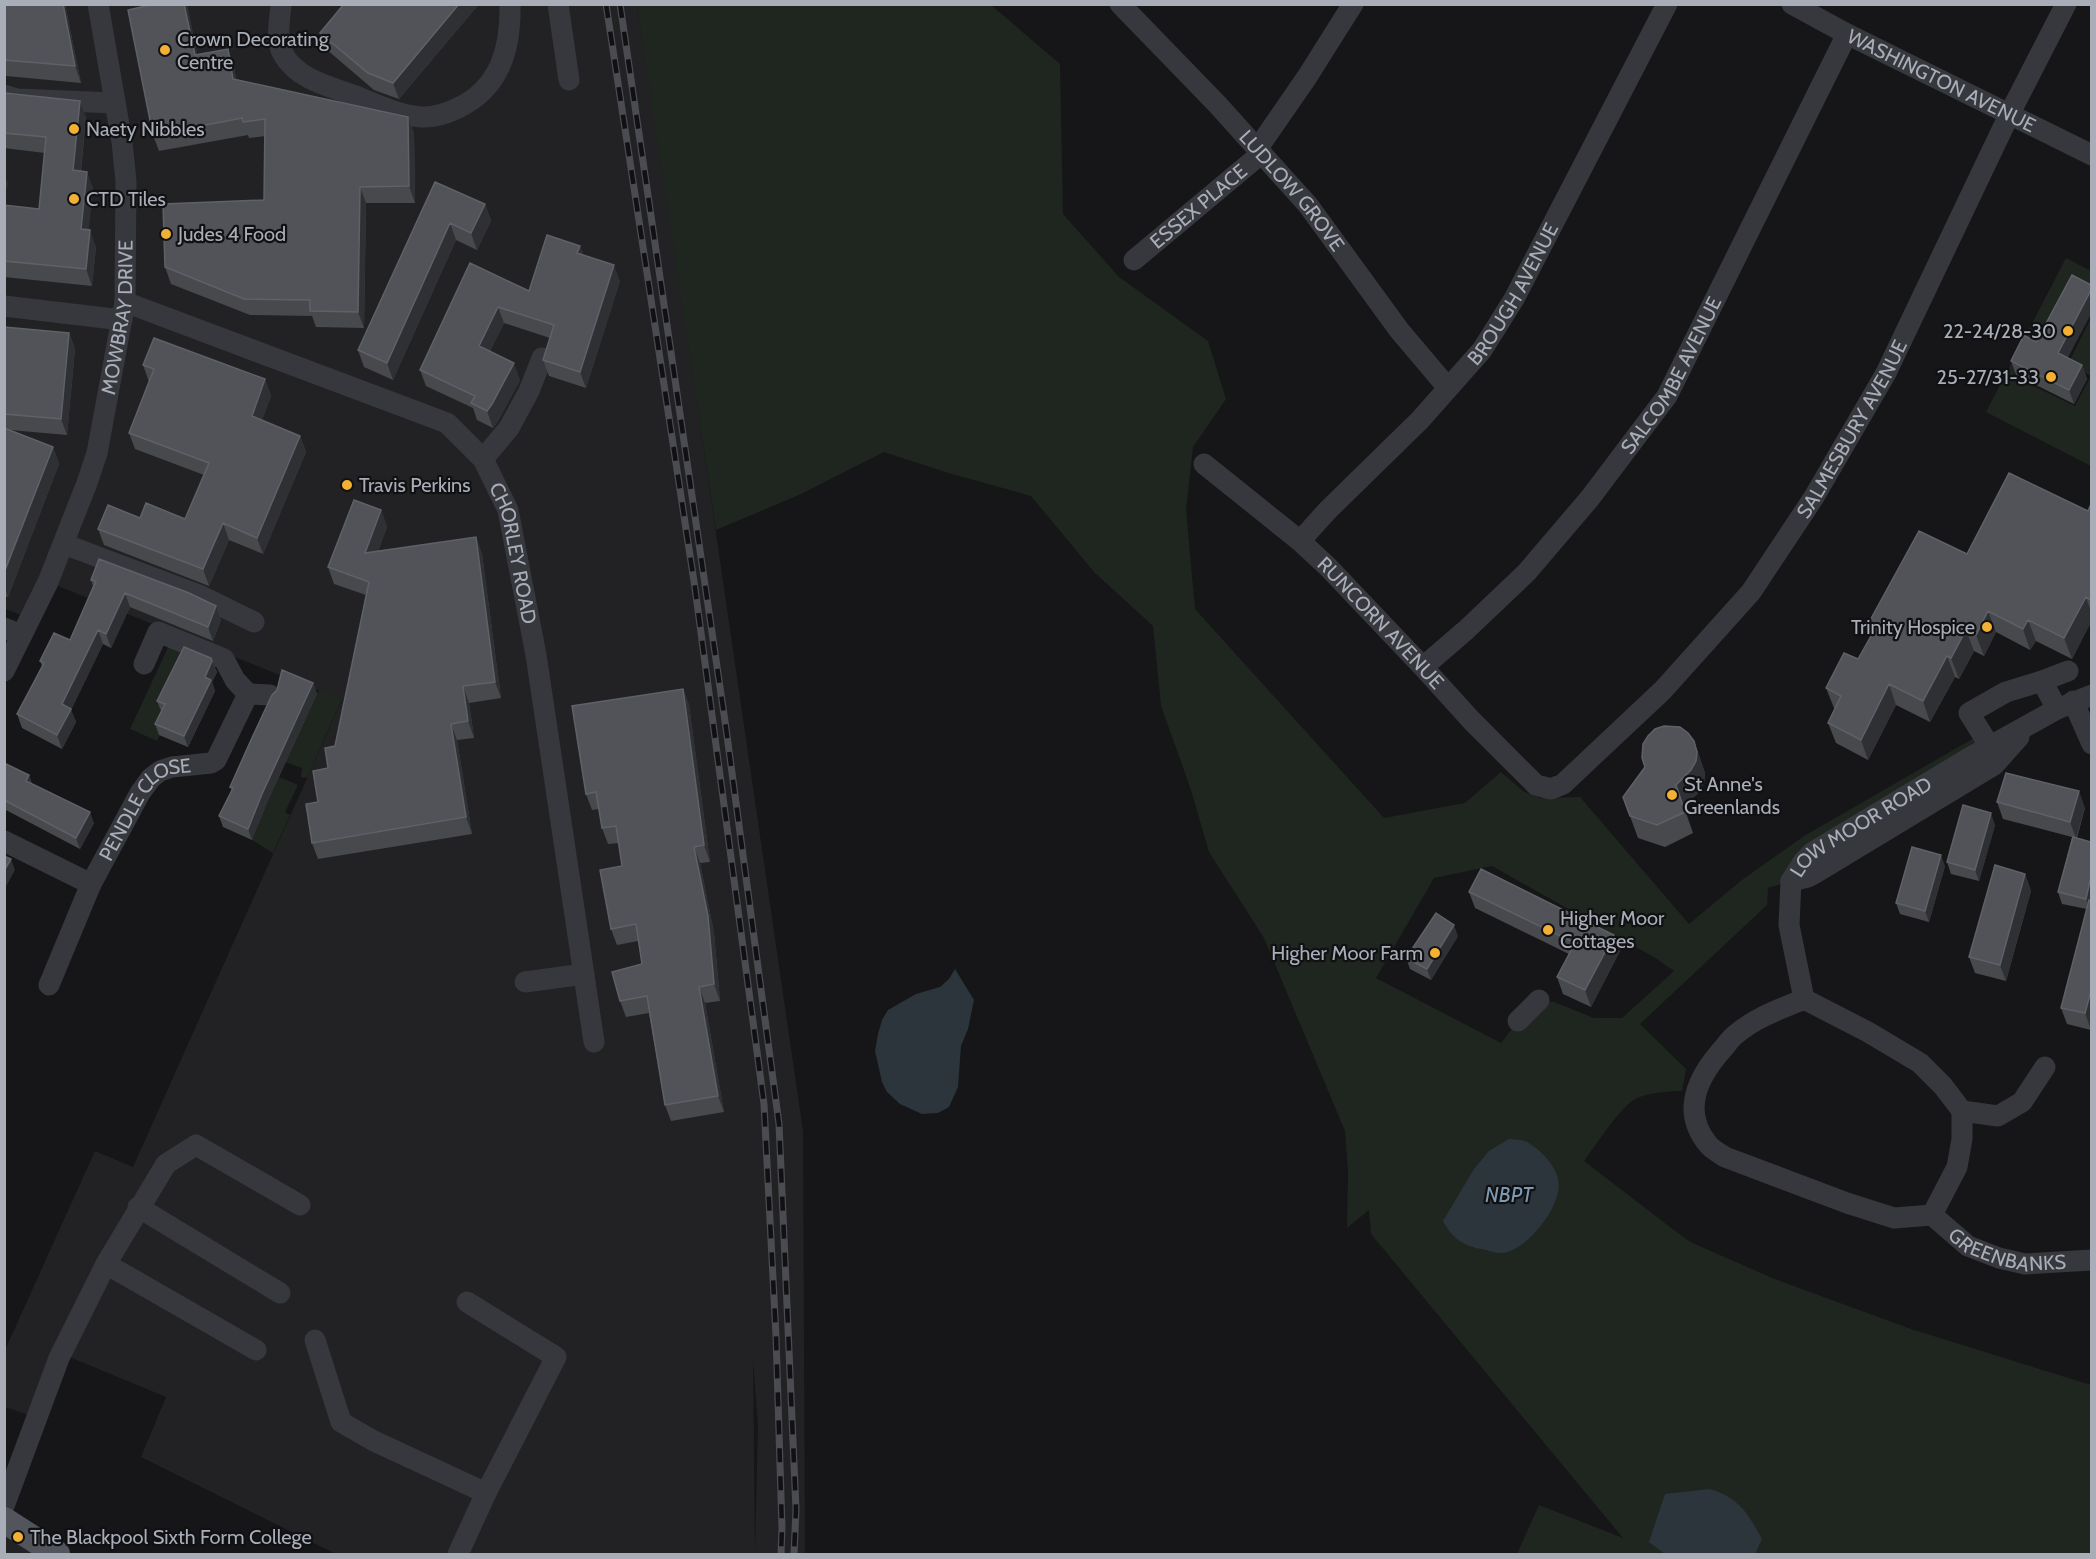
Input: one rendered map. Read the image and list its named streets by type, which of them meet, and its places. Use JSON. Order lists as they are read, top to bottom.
{
  "streets": {
    "street": [
      "WASHINGTON AVENUE",
      "LUDLOW GROVE",
      "ESSEX PLACE",
      "BROUGH AVENUE",
      "MOWBRAY DRIVE",
      "SALCOMBE AVENUE",
      "SALMESBURY AVENUE",
      "CHORLEY ROAD",
      "RUNCORN AVENUE",
      "PENDLE CLOSE",
      "LOW MOOR ROAD",
      "GREENBANKS"
    ]
  },
  "crossings": [
    ["WASHINGTON AVENUE", "SALCOMBE AVENUE"],
    ["WASHINGTON AVENUE", "SALMESBURY AVENUE"],
    ["LUDLOW GROVE", "ESSEX PLACE"],
    ["LUDLOW GROVE", "BROUGH AVENUE"],
    ["BROUGH AVENUE", "RUNCORN AVENUE"],
    ["MOWBRAY DRIVE", "CHORLEY ROAD"],
    ["SALCOMBE AVENUE", "RUNCORN AVENUE"],
    ["SALMESBURY AVENUE", "RUNCORN AVENUE"]
  ],
  "water": ["NBPT"],
  "places": [
    "Crown Decorating Centre",
    "Naety Nibbles",
    "CTD Tiles",
    "Judes 4 Food",
    "22-24/28-30",
    "25-27/31-33",
    "Travis Perkins",
    "Trinity Hospice",
    "St Anne's Greenlands",
    "Higher Moor Cottages",
    "Higher Moor Farm",
    "The Blackpool Sixth Form College"
  ]
}
